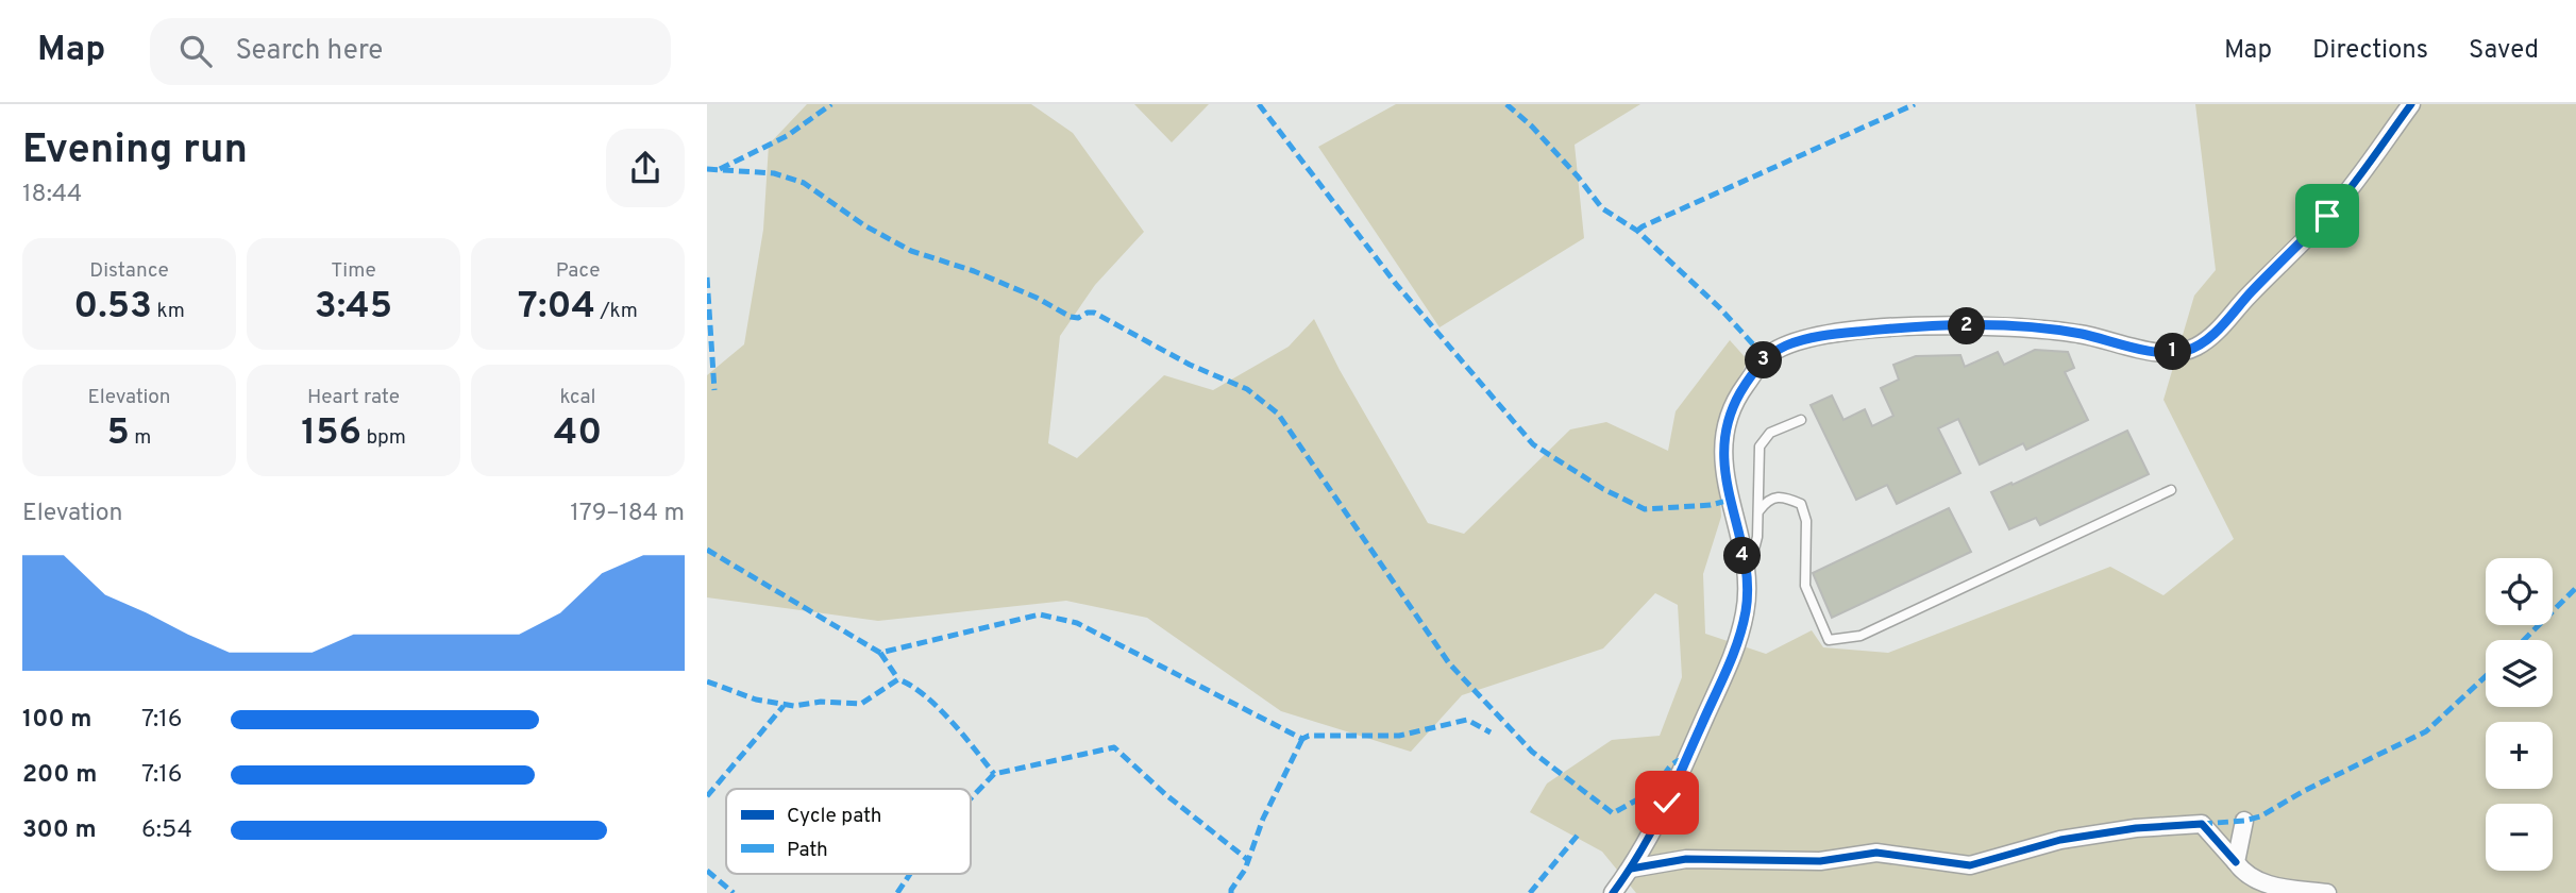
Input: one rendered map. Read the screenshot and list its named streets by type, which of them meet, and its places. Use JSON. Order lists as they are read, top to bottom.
{
  "legend": ["Cycle path", "Path"],
  "page": {
    "header": "Map",
    "search": "Search here",
    "nav": ["Map", "Directions", "Saved"],
    "heading": ["Evening run", "18:44"],
    "stats": [
      ["Distance", "0.53 km"],
      ["Time", "3:45"],
      ["Pace", "7:04 /km"],
      ["Elevation", "5 m"],
      ["Heart rate", "156 bpm"],
      ["kcal", "40"]
    ],
    "pins": [
      "2",
      "1",
      "3",
      "4"
    ],
    "chart": ["Elevation", "179–184 m"],
    "map_buttons": ["+", "−"],
    "list": [
      {
        "name": "100 m",
        "note": "7:16"
      },
      {
        "name": "200 m",
        "note": "7:16"
      },
      {
        "name": "300 m",
        "note": "6:54"
      }
    ]
  }
}
